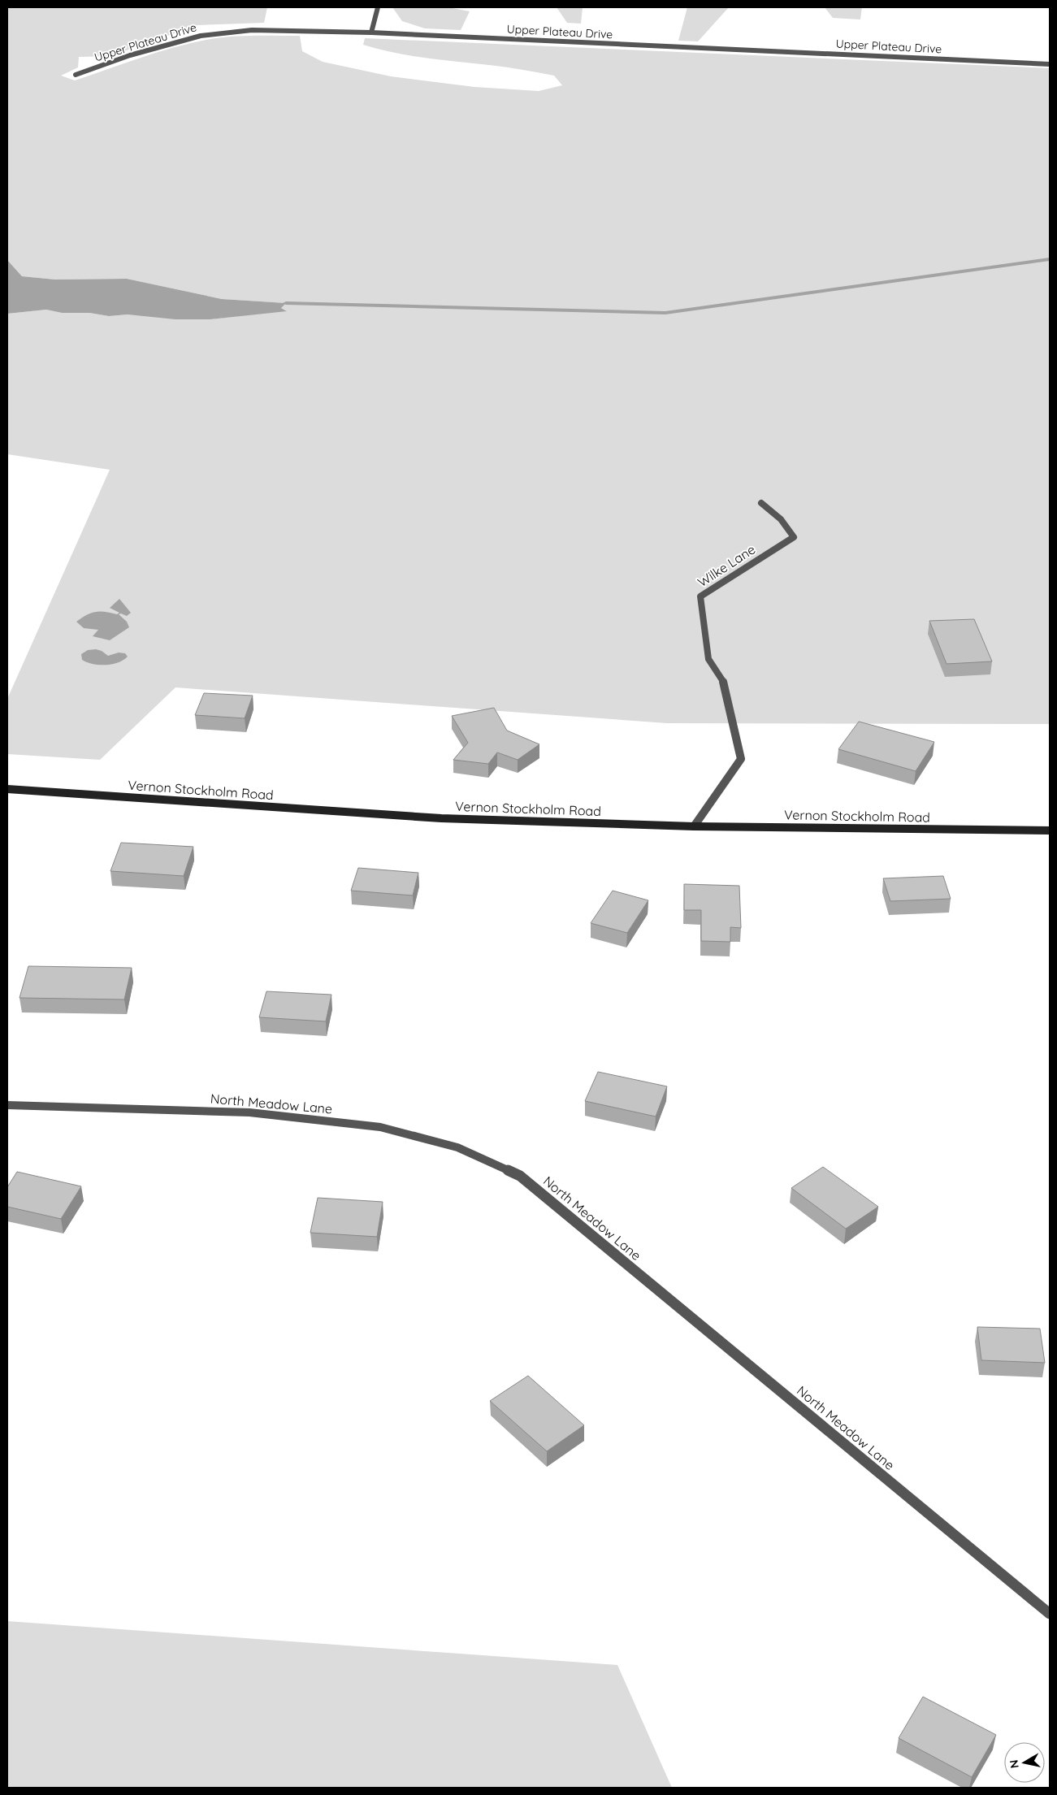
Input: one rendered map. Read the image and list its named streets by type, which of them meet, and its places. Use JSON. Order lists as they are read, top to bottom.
{
  "streets": {
    "main road": ["Vernon Stockholm Road"],
    "street": ["Upper Plateau Drive", "Wilke Lane", "North Meadow Lane"]
  },
  "crossings": [
    ["Wilke Lane", "Vernon Stockholm Road"]
  ],
  "north": "left"
}
